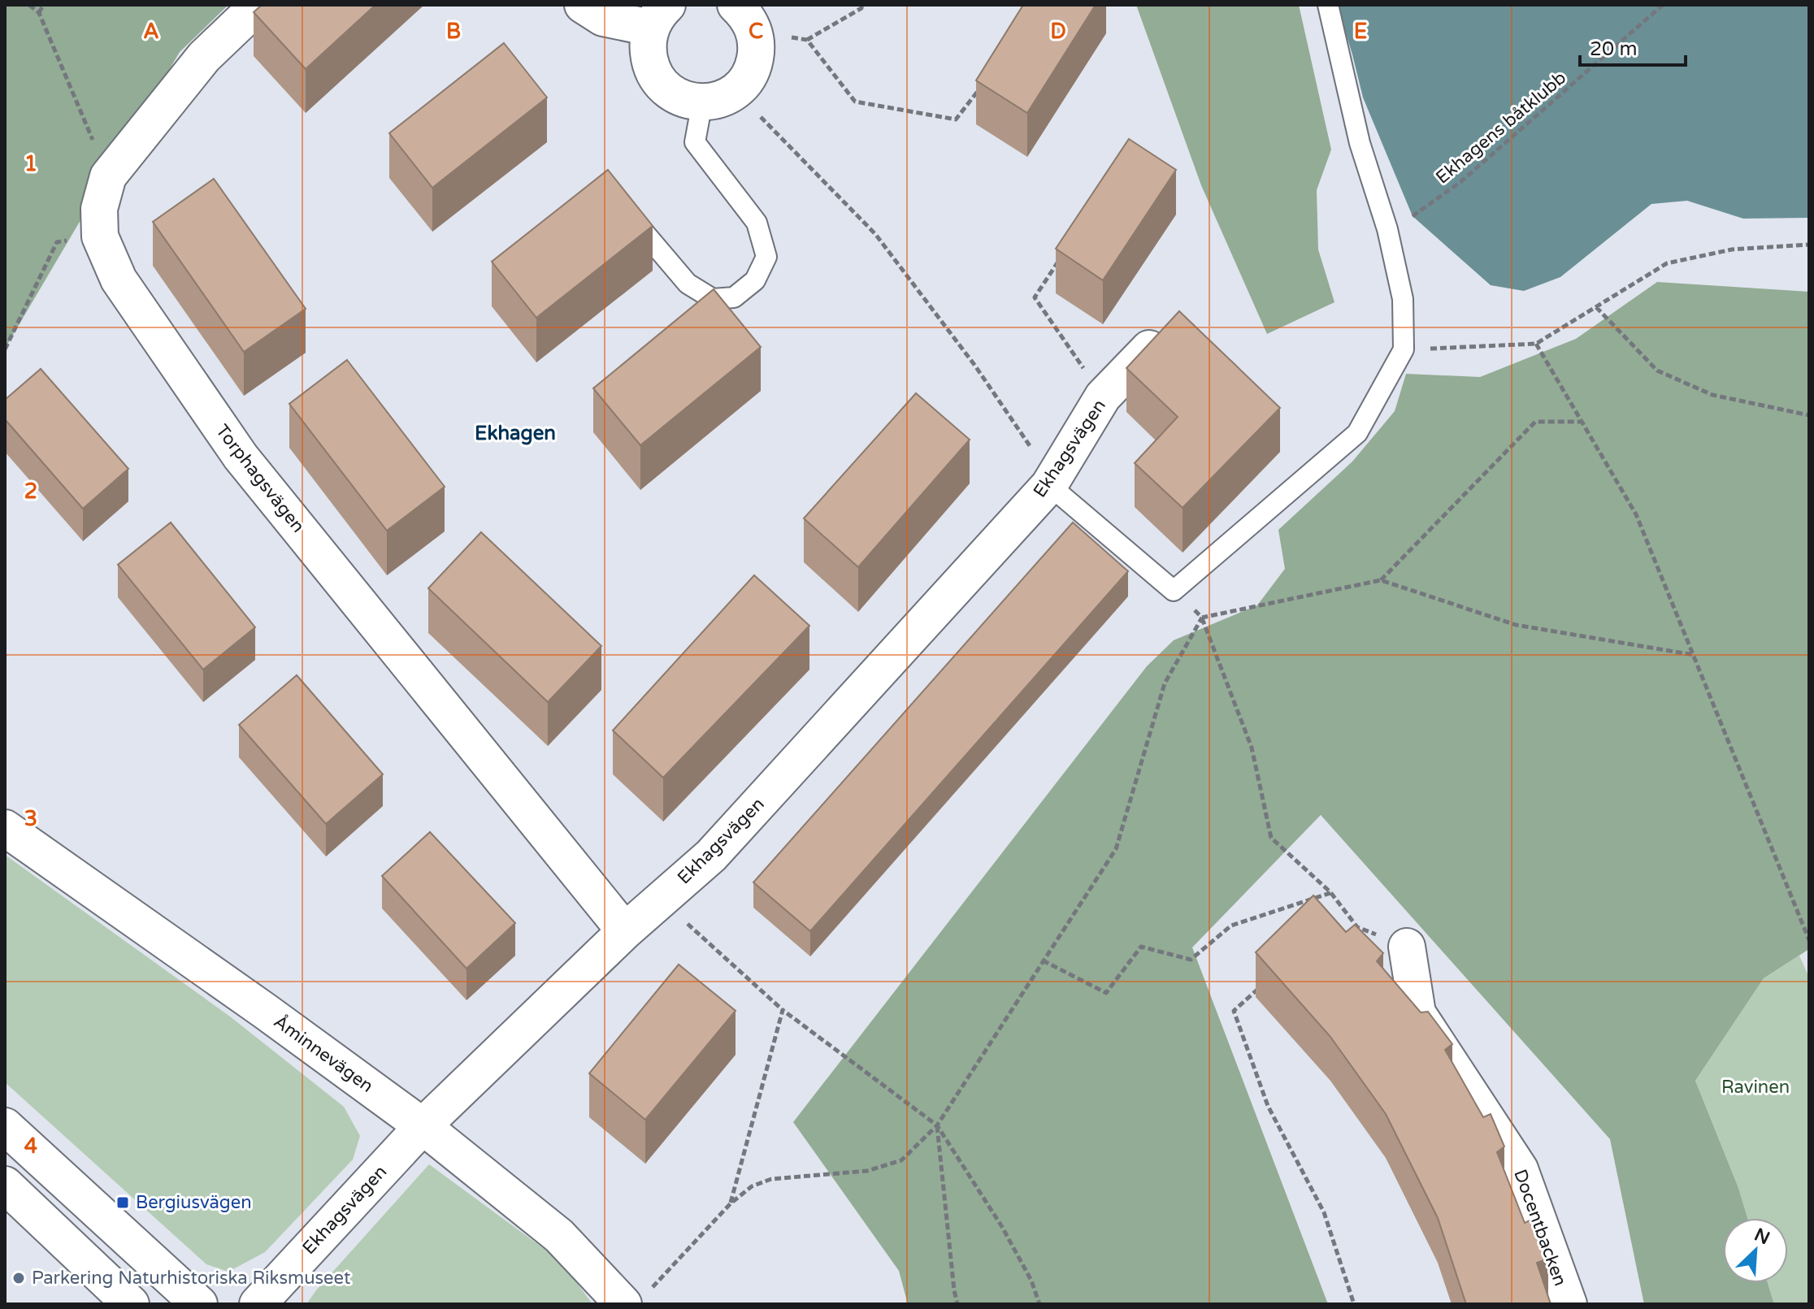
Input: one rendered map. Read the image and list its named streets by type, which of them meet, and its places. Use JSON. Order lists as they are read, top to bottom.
{
  "streets": {
    "street": [
      "Ekhagsvägen",
      "Torphagsvägen",
      "Åminnevägen",
      "Docentbacken"
    ],
    "path": ["Ekhagens båtklubb"]
  },
  "crossings": [
    ["Ekhagsvägen", "Torphagsvägen"],
    ["Ekhagsvägen", "Åminnevägen"]
  ],
  "districts": ["Ekhagen"],
  "parks": ["Ravinen"],
  "places": {
    "transit": ["Bergiusvägen"],
    "other": ["Parkering Naturhistoriska Riksmuseet"]
  },
  "scale_bar": "20 m",
  "north": "top right",
  "grid": {
    "columns": [
      "A",
      "B",
      "C",
      "D",
      "E"
    ],
    "rows": [
      "1",
      "2",
      "3",
      "4"
    ]
  }
}
